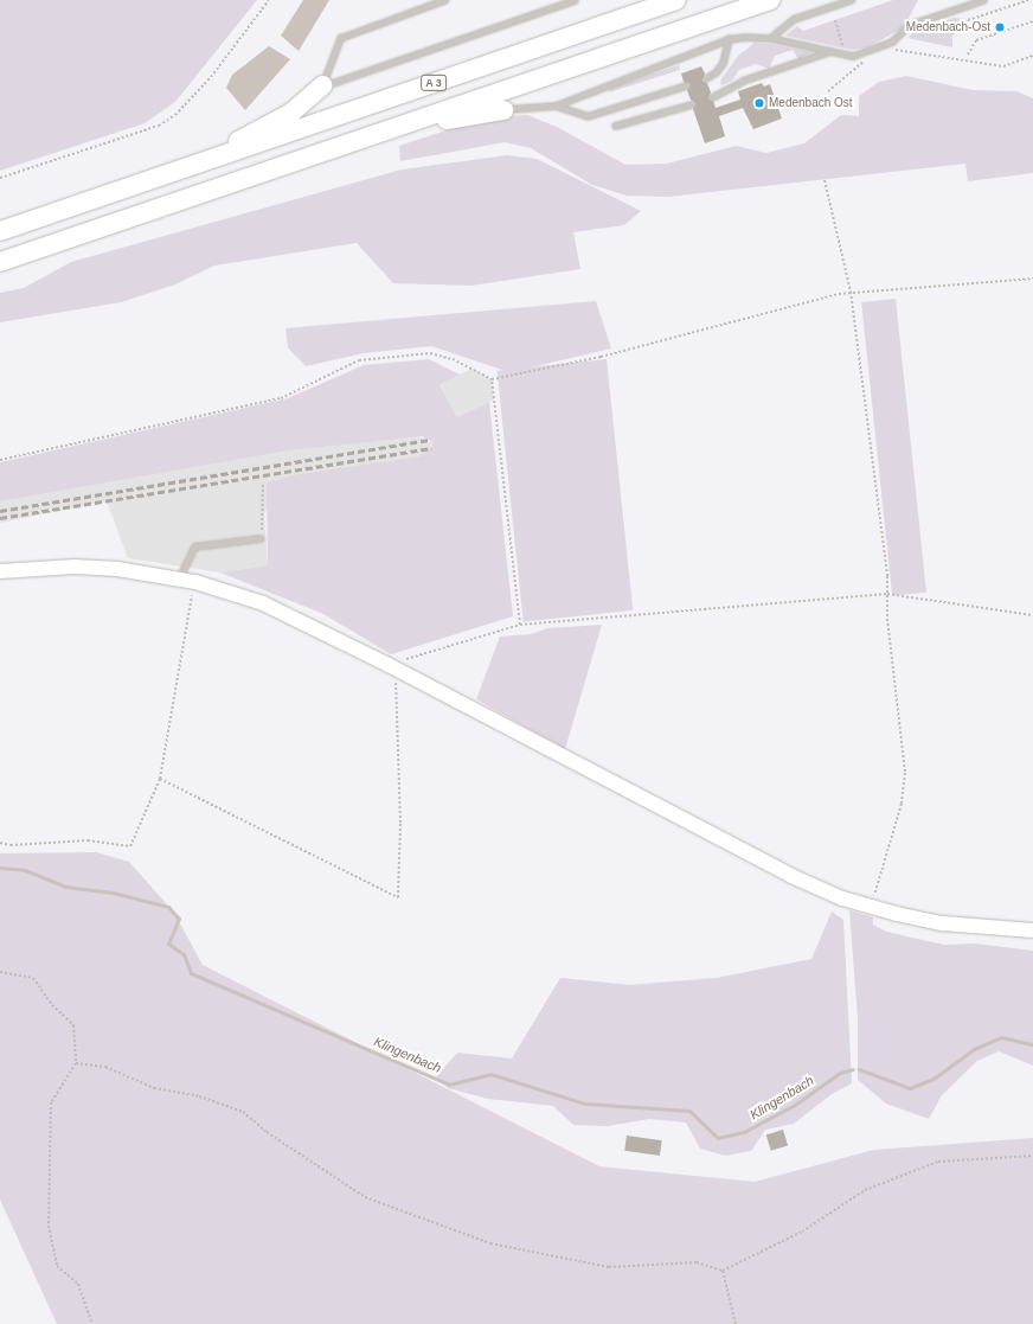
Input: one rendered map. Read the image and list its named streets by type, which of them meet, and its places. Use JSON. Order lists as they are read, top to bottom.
{
  "streets": {
    "highway": ["A 3"]
  },
  "water": ["Klingenbach"],
  "places": ["Medenbach-Ost", "Medenbach Ost"]
}
